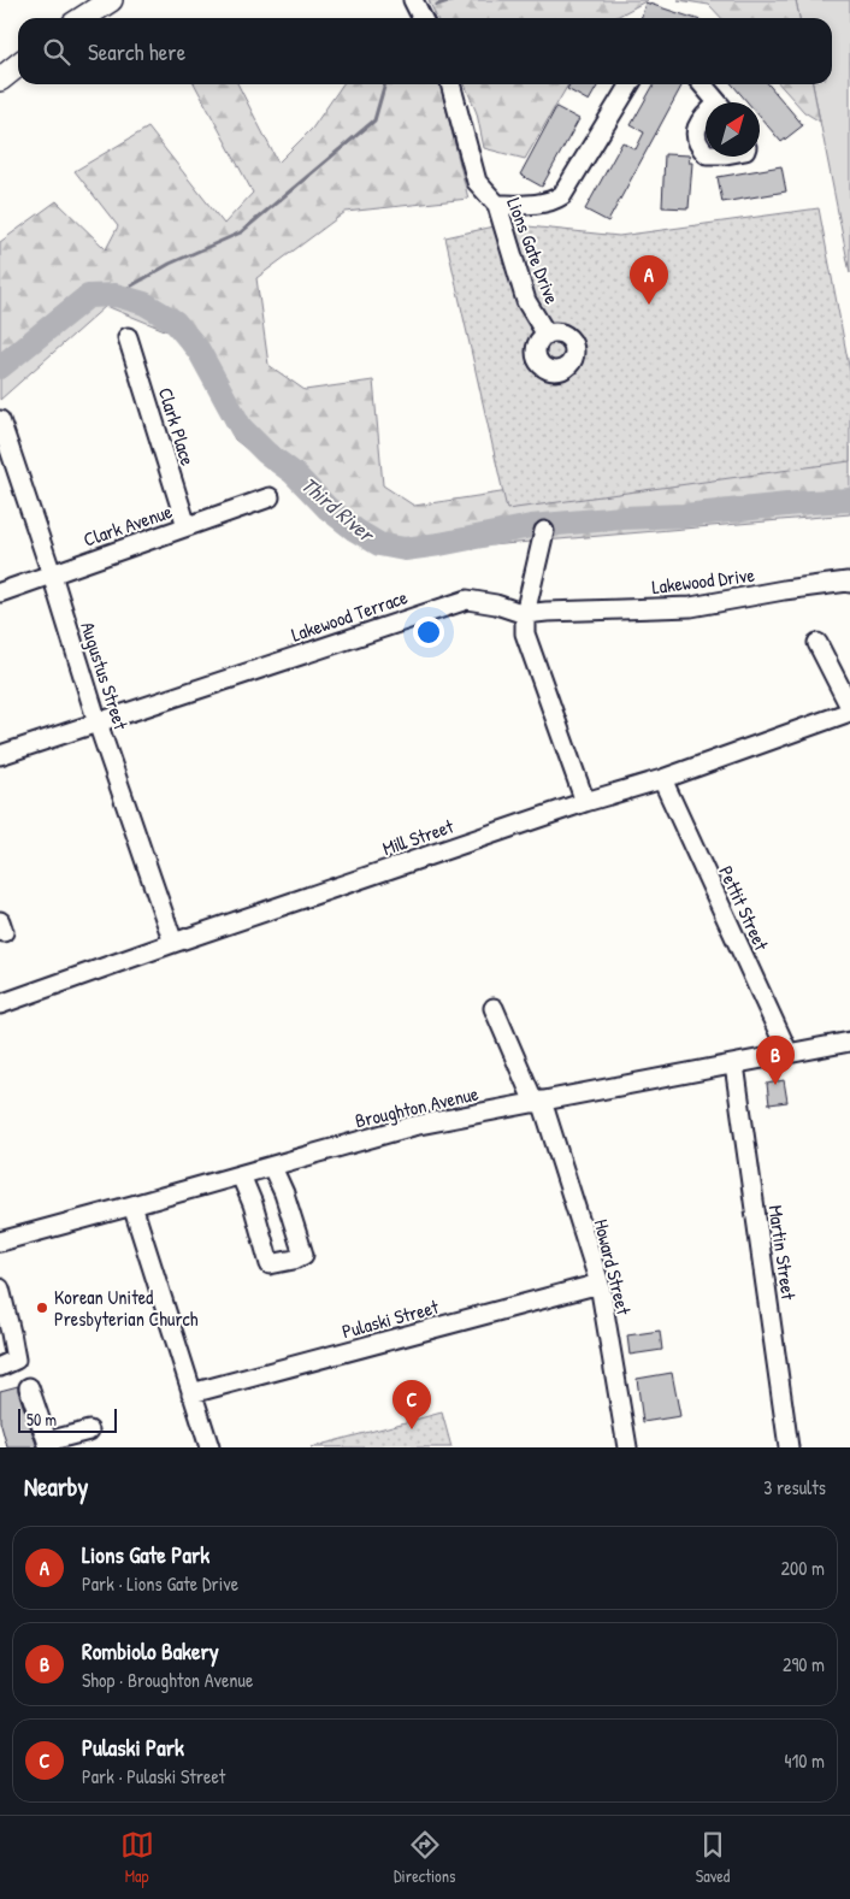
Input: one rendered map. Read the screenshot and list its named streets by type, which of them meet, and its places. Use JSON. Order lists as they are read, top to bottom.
{
  "streets": {
    "street": [
      "Lions Gate Drive",
      "Clark Place",
      "Clark Avenue",
      "Lakewood Drive",
      "Lakewood Terrace",
      "Augustus Street",
      "Mill Street",
      "Pettit Street",
      "Broughton Avenue",
      "Martin Street",
      "Howard Street",
      "Pulaski Street"
    ]
  },
  "crossings": [
    ["Clark Place", "Clark Avenue"],
    ["Clark Avenue", "Augustus Street"],
    ["Lakewood Drive", "Lakewood Terrace"],
    ["Lakewood Terrace", "Augustus Street"],
    ["Augustus Street", "Mill Street"],
    ["Mill Street", "Pettit Street"],
    ["Pettit Street", "Broughton Avenue"],
    ["Broughton Avenue", "Martin Street"],
    ["Broughton Avenue", "Howard Street"],
    ["Howard Street", "Pulaski Street"]
  ],
  "water": ["Third River"],
  "places": ["Korean United Presbyterian Church"],
  "scale_bar": "50 m",
  "north": "top right",
  "page": {
    "search": "Search here",
    "pins": ["A", "B", "C"],
    "scale": "50 m",
    "heading": ["Nearby", "3 results"],
    "list": [
      {
        "mark": "A",
        "name": "Lions Gate Park",
        "note": "Park · Lions Gate Drive",
        "value": "200 m"
      },
      {
        "mark": "B",
        "name": "Rombiolo Bakery",
        "note": "Shop · Broughton Avenue",
        "value": "290 m"
      },
      {
        "mark": "C",
        "name": "Pulaski Park",
        "note": "Park · Pulaski Street",
        "value": "410 m"
      }
    ],
    "nav": ["Map", "Directions", "Saved"]
  }
}
